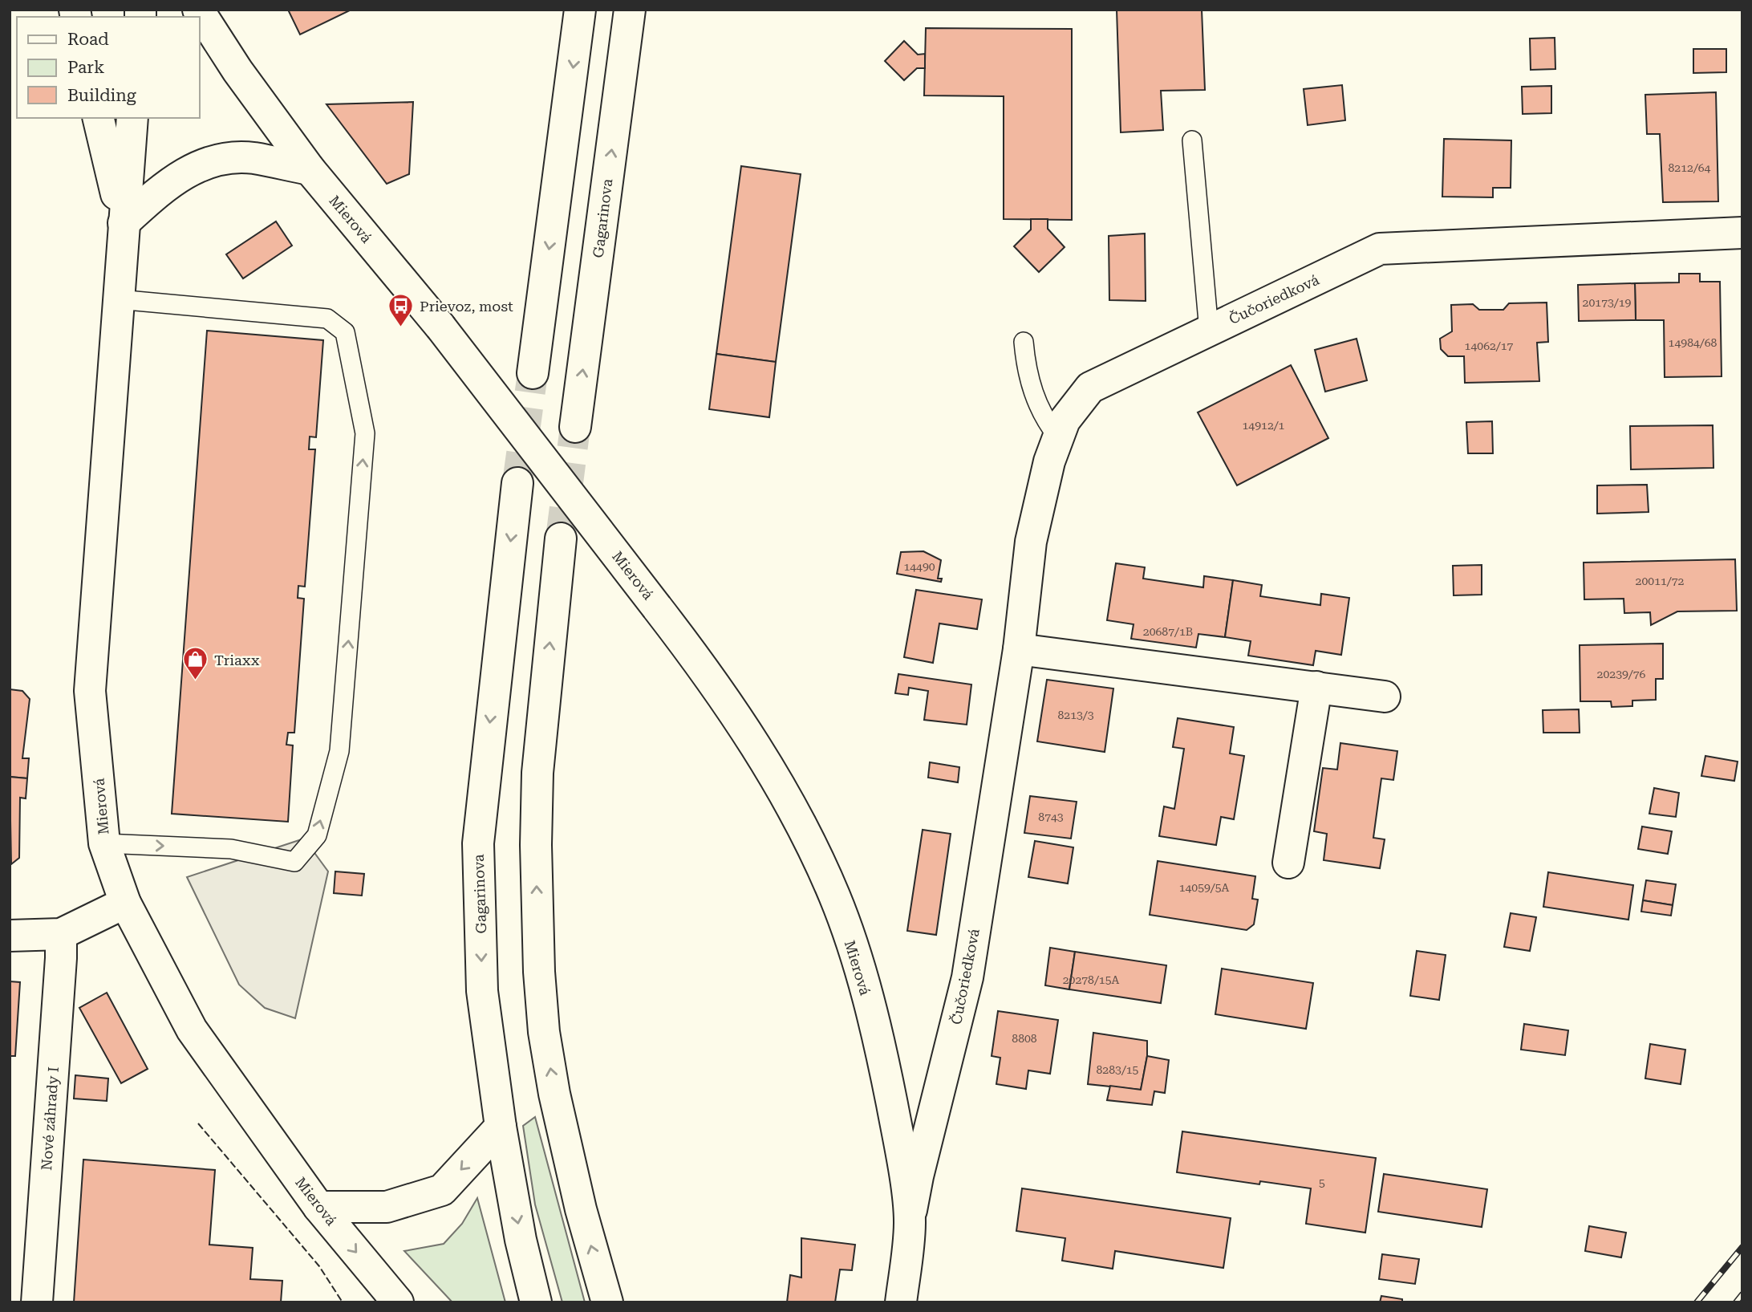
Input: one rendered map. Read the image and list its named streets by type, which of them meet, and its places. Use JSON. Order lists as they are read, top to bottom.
{
  "streets": {
    "street": [
      "Gagarinova",
      "Mierová",
      "Čučoriedková",
      "Nové záhrady I"
    ]
  },
  "crossings": [
    ["Mierová", "Čučoriedková"]
  ],
  "places": {
    "bus stop": ["Prievoz, most"],
    "shop": ["Triaxx"]
  },
  "house_numbers": [
    "8212/64",
    "20173/19",
    "14984/68",
    "14062/17",
    "14912/1",
    "14490",
    "20011/72",
    "20687/1B",
    "20239/76",
    "8213/3",
    "8743",
    "14059/5A",
    "20278/15A",
    "8808",
    "8283/15",
    "5"
  ],
  "legend": ["Road", "Park", "Building"]
}
